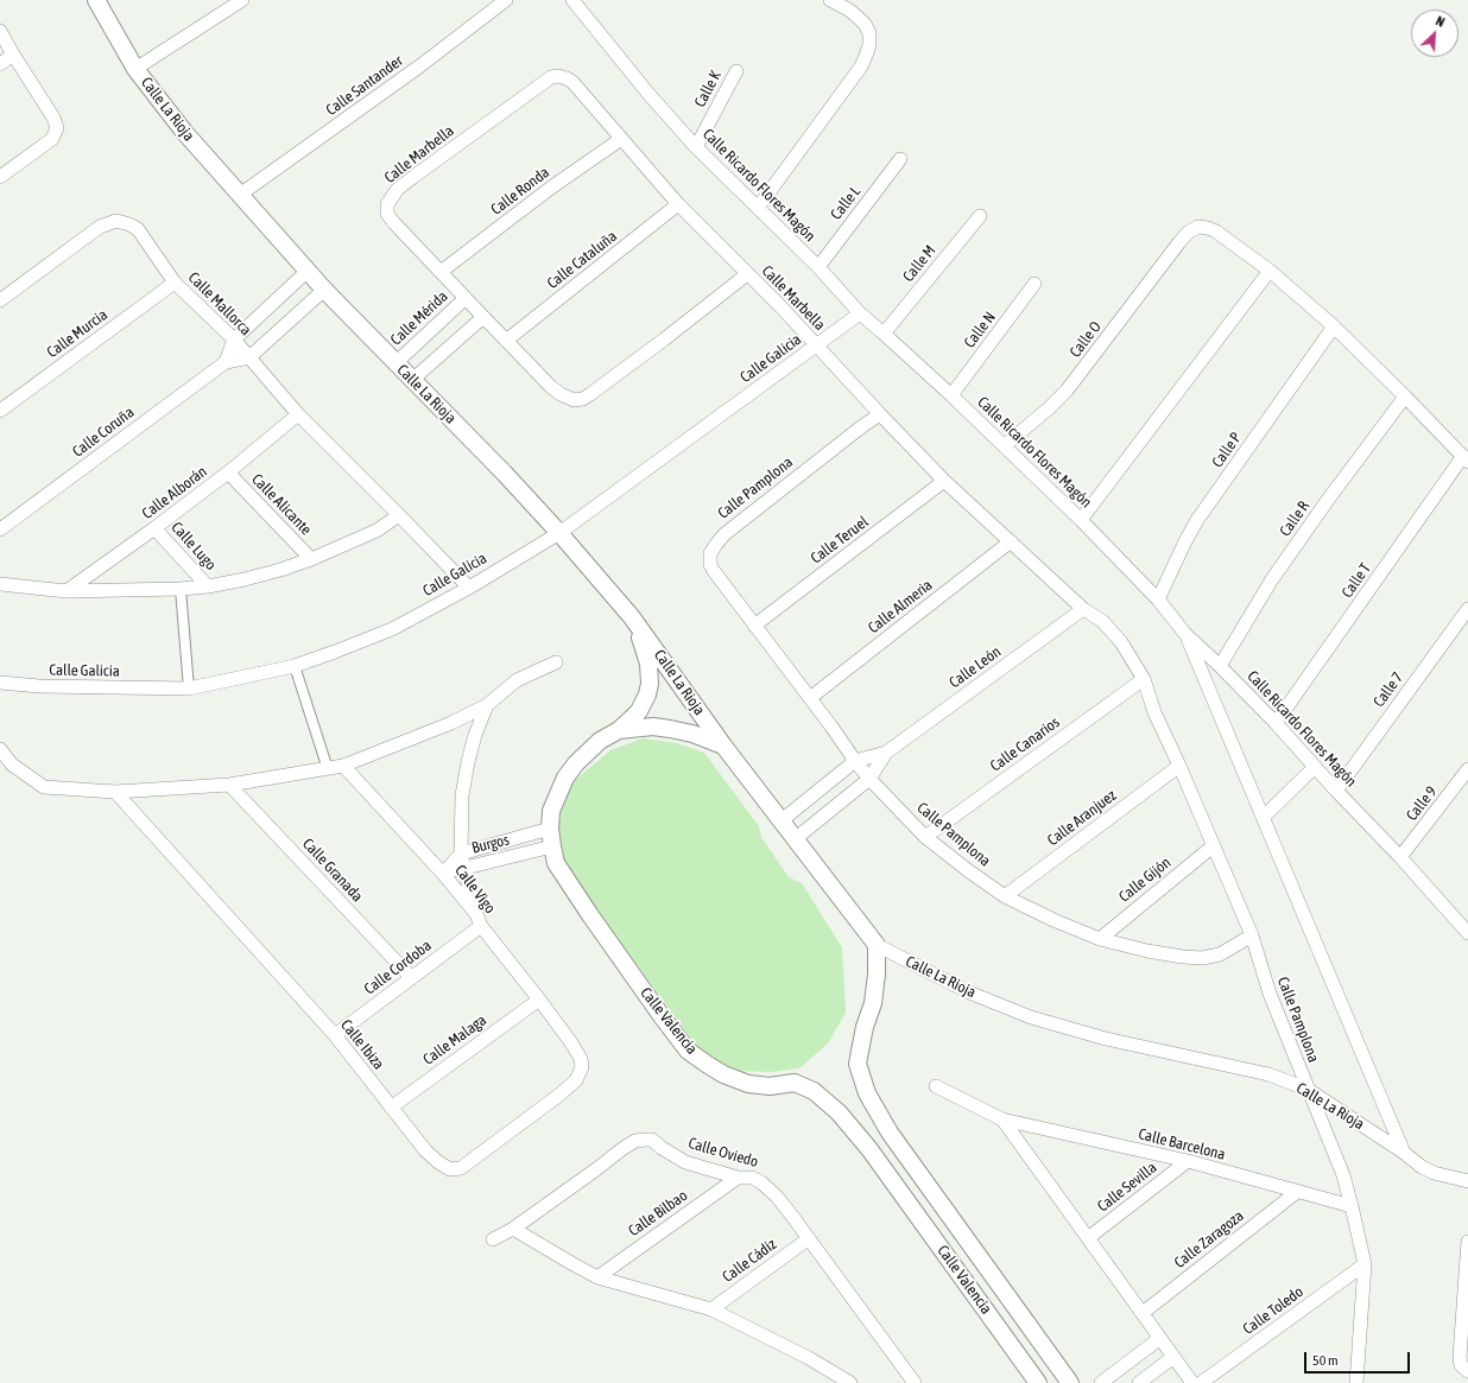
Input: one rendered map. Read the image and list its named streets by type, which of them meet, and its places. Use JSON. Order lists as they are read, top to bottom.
{
  "streets": {
    "street": [
      "Calle Santander",
      "Calle K",
      "Calle La Rioja",
      "Calle Marbella",
      "Calle Ricardo Flores Magón",
      "Calle Ronda",
      "Calle L",
      "Calle Cataluña",
      "Calle M",
      "Calle Mallorca",
      "Calle Mérida",
      "Calle N",
      "Calle Murcia",
      "Calle O",
      "Calle Galicia",
      "Calle Coruña",
      "Calle P",
      "Calle Pamplona",
      "Calle Alborán",
      "Calle Alicante",
      "Calle R",
      "Calle Teruel",
      "Calle Lugo",
      "Calle T",
      "Calle Almeria",
      "Calle León",
      "Calle 7",
      "Calle Canarios",
      "Calle 9",
      "Calle Aranjuez",
      "Burgos",
      "Calle Granada",
      "Calle Gijón",
      "Calle Vigo",
      "Calle Cordoba",
      "Calle Valencia",
      "Calle Malaga",
      "Calle Ibiza",
      "Calle Barcelona",
      "Calle Oviedo",
      "Calle Sevilla",
      "Calle Bilbao",
      "Calle Zaragoza",
      "Calle Cádiz",
      "Calle Toledo"
    ]
  },
  "crossings": [
    ["Calle Santander", "Calle La Rioja"],
    ["Calle K", "Calle Ricardo Flores Magón"],
    ["Calle La Rioja", "Calle Mérida"],
    ["Calle La Rioja", "Calle Galicia"],
    ["Calle La Rioja", "Calle Pamplona"],
    ["Calle La Rioja", "Calle León"],
    ["Calle La Rioja", "Calle Valencia"],
    ["Calle Marbella", "Calle Ronda"],
    ["Calle Marbella", "Calle Cataluña"],
    ["Calle Marbella", "Calle Mérida"],
    ["Calle Marbella", "Calle Galicia"],
    ["Calle Marbella", "Calle Pamplona"],
    ["Calle Ricardo Flores Magón", "Calle L"],
    ["Calle Ricardo Flores Magón", "Calle M"],
    ["Calle Ricardo Flores Magón", "Calle N"],
    ["Calle Ricardo Flores Magón", "Calle O"],
    ["Calle Ricardo Flores Magón", "Calle Galicia"],
    ["Calle Ricardo Flores Magón", "Calle P"],
    ["Calle Ricardo Flores Magón", "Calle R"],
    ["Calle Ricardo Flores Magón", "Calle T"],
    ["Calle Ricardo Flores Magón", "Calle 7"],
    ["Calle Ricardo Flores Magón", "Calle 9"],
    ["Calle Mallorca", "Calle Murcia"],
    ["Calle Mallorca", "Calle Galicia"],
    ["Calle Mallorca", "Calle Coruña"],
    ["Calle Mallorca", "Calle Alborán"],
    ["Calle O", "Calle P"],
    ["Calle O", "Calle R"],
    ["Calle O", "Calle T"],
    ["Calle Pamplona", "Calle Teruel"],
    ["Calle Pamplona", "Calle Almeria"],
    ["Calle Pamplona", "Calle León"],
    ["Calle Pamplona", "Calle Canarios"],
    ["Calle Pamplona", "Calle Aranjuez"],
    ["Calle Pamplona", "Calle Gijón"],
    ["Calle Alborán", "Calle Alicante"],
    ["Calle Alborán", "Calle Lugo"],
    ["Burgos", "Calle Vigo"],
    ["Burgos", "Calle Valencia"],
    ["Calle Granada", "Calle Cordoba"],
    ["Calle Vigo", "Calle Cordoba"],
    ["Calle Vigo", "Calle Malaga"],
    ["Calle Vigo", "Calle Ibiza"],
    ["Calle Cordoba", "Calle Ibiza"],
    ["Calle Malaga", "Calle Ibiza"],
    ["Calle Barcelona", "Calle Sevilla"],
    ["Calle Barcelona", "Calle Zaragoza"],
    ["Calle Oviedo", "Calle Bilbao"],
    ["Calle Oviedo", "Calle Cádiz"]
  ],
  "scale_bar": "50 m",
  "north": "top right"
}
